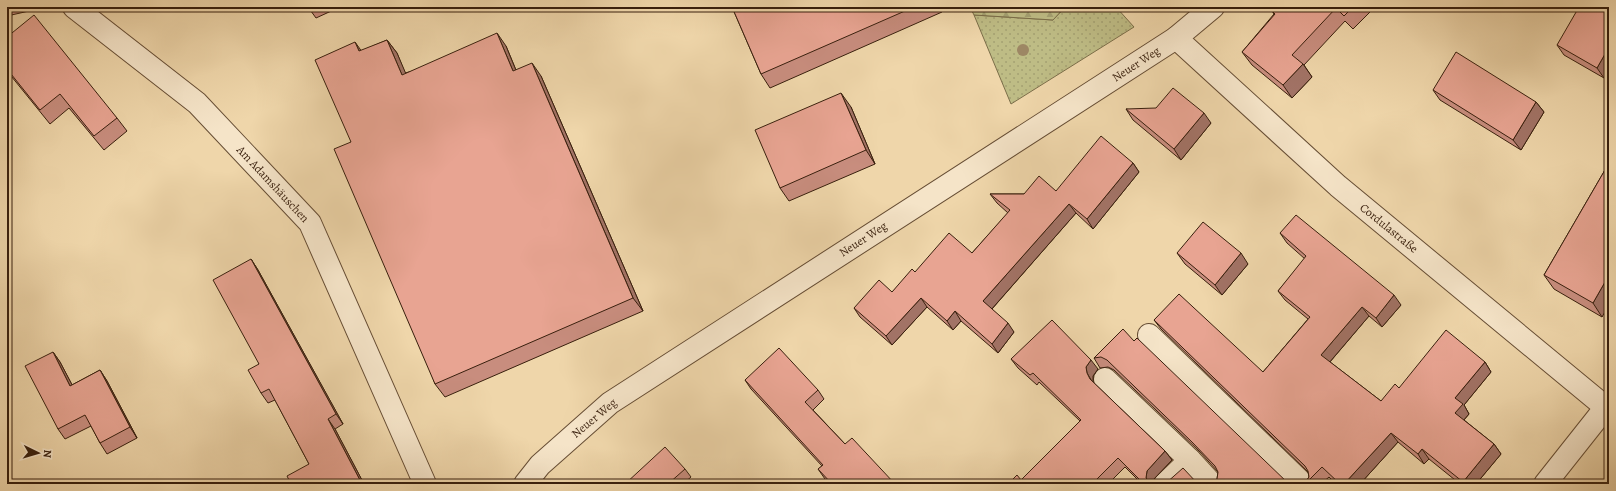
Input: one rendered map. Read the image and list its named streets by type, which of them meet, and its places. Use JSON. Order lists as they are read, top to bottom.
{
  "streets": {
    "street": ["Neuer Weg", "Am Adamshäuschen", "Cordulastraße"]
  },
  "crossings": [
    ["Neuer Weg", "Cordulastraße"]
  ],
  "north": "right"
}
